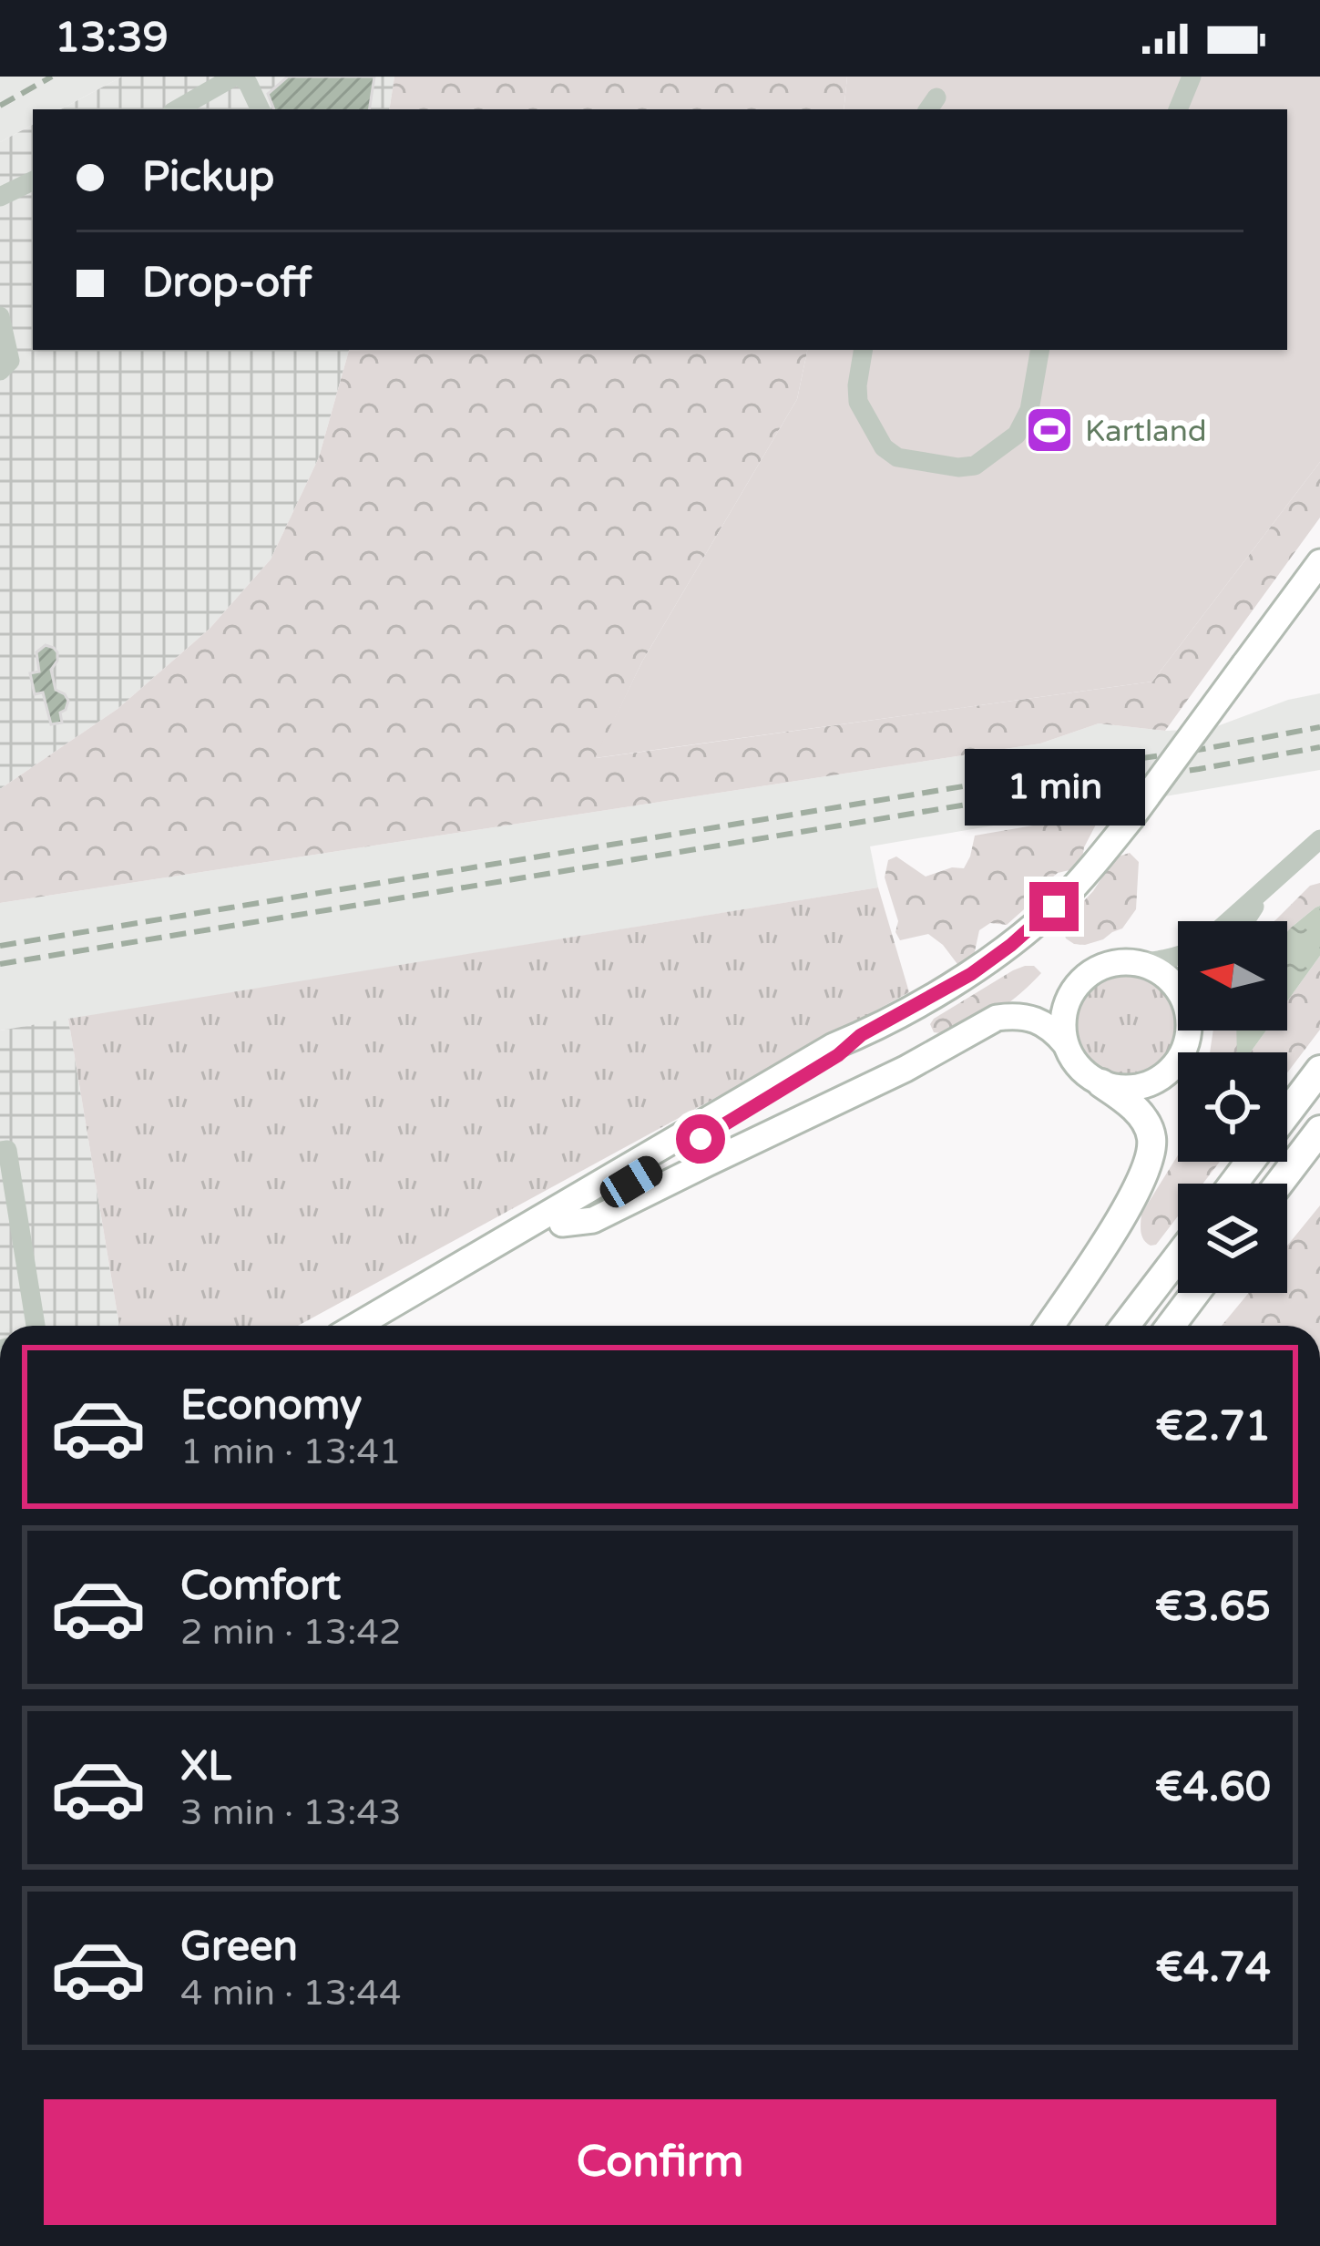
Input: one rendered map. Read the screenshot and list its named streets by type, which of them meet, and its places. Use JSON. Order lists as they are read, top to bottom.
{
  "places": {
    "sports": ["Kartland"]
  },
  "north": "left",
  "page": {
    "status": "13:39",
    "banner": ["Pickup", "Drop-off"],
    "bubble": "1 min",
    "list": [
      {
        "name": "Economy",
        "note": "1 min · 13:41",
        "value": "€2.71"
      },
      {
        "name": "Comfort",
        "note": "2 min · 13:42",
        "value": "€3.65"
      },
      {
        "name": "XL",
        "note": "3 min · 13:43",
        "value": "€4.60"
      },
      {
        "name": "Green",
        "note": "4 min · 13:44",
        "value": "€4.74"
      }
    ],
    "buttons": "Confirm"
  }
}
